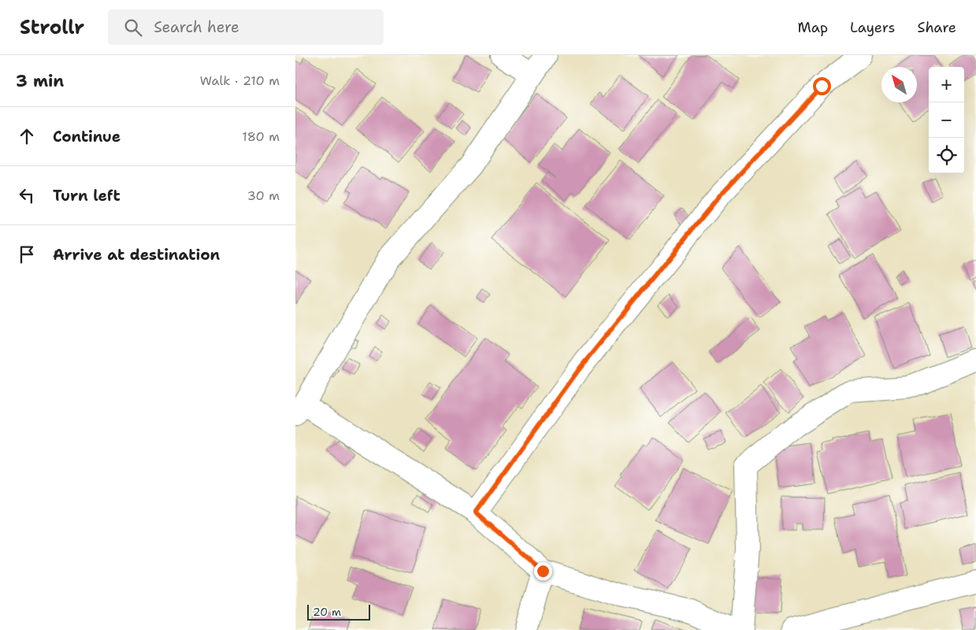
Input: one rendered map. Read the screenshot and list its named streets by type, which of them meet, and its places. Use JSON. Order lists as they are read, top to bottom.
{
  "scale_bar": "20 m",
  "north": "top left",
  "page": {
    "header": "Strollr",
    "search": "Search here",
    "nav": ["Map", "Layers", "Share"],
    "heading": ["3 min", "Walk · 210 m"],
    "map_buttons": ["+", "−"],
    "list": [
      ["Continue", "180 m"],
      ["Turn left", "30 m"],
      "Arrive at destination"
    ],
    "scale": "20 m"
  }
}
